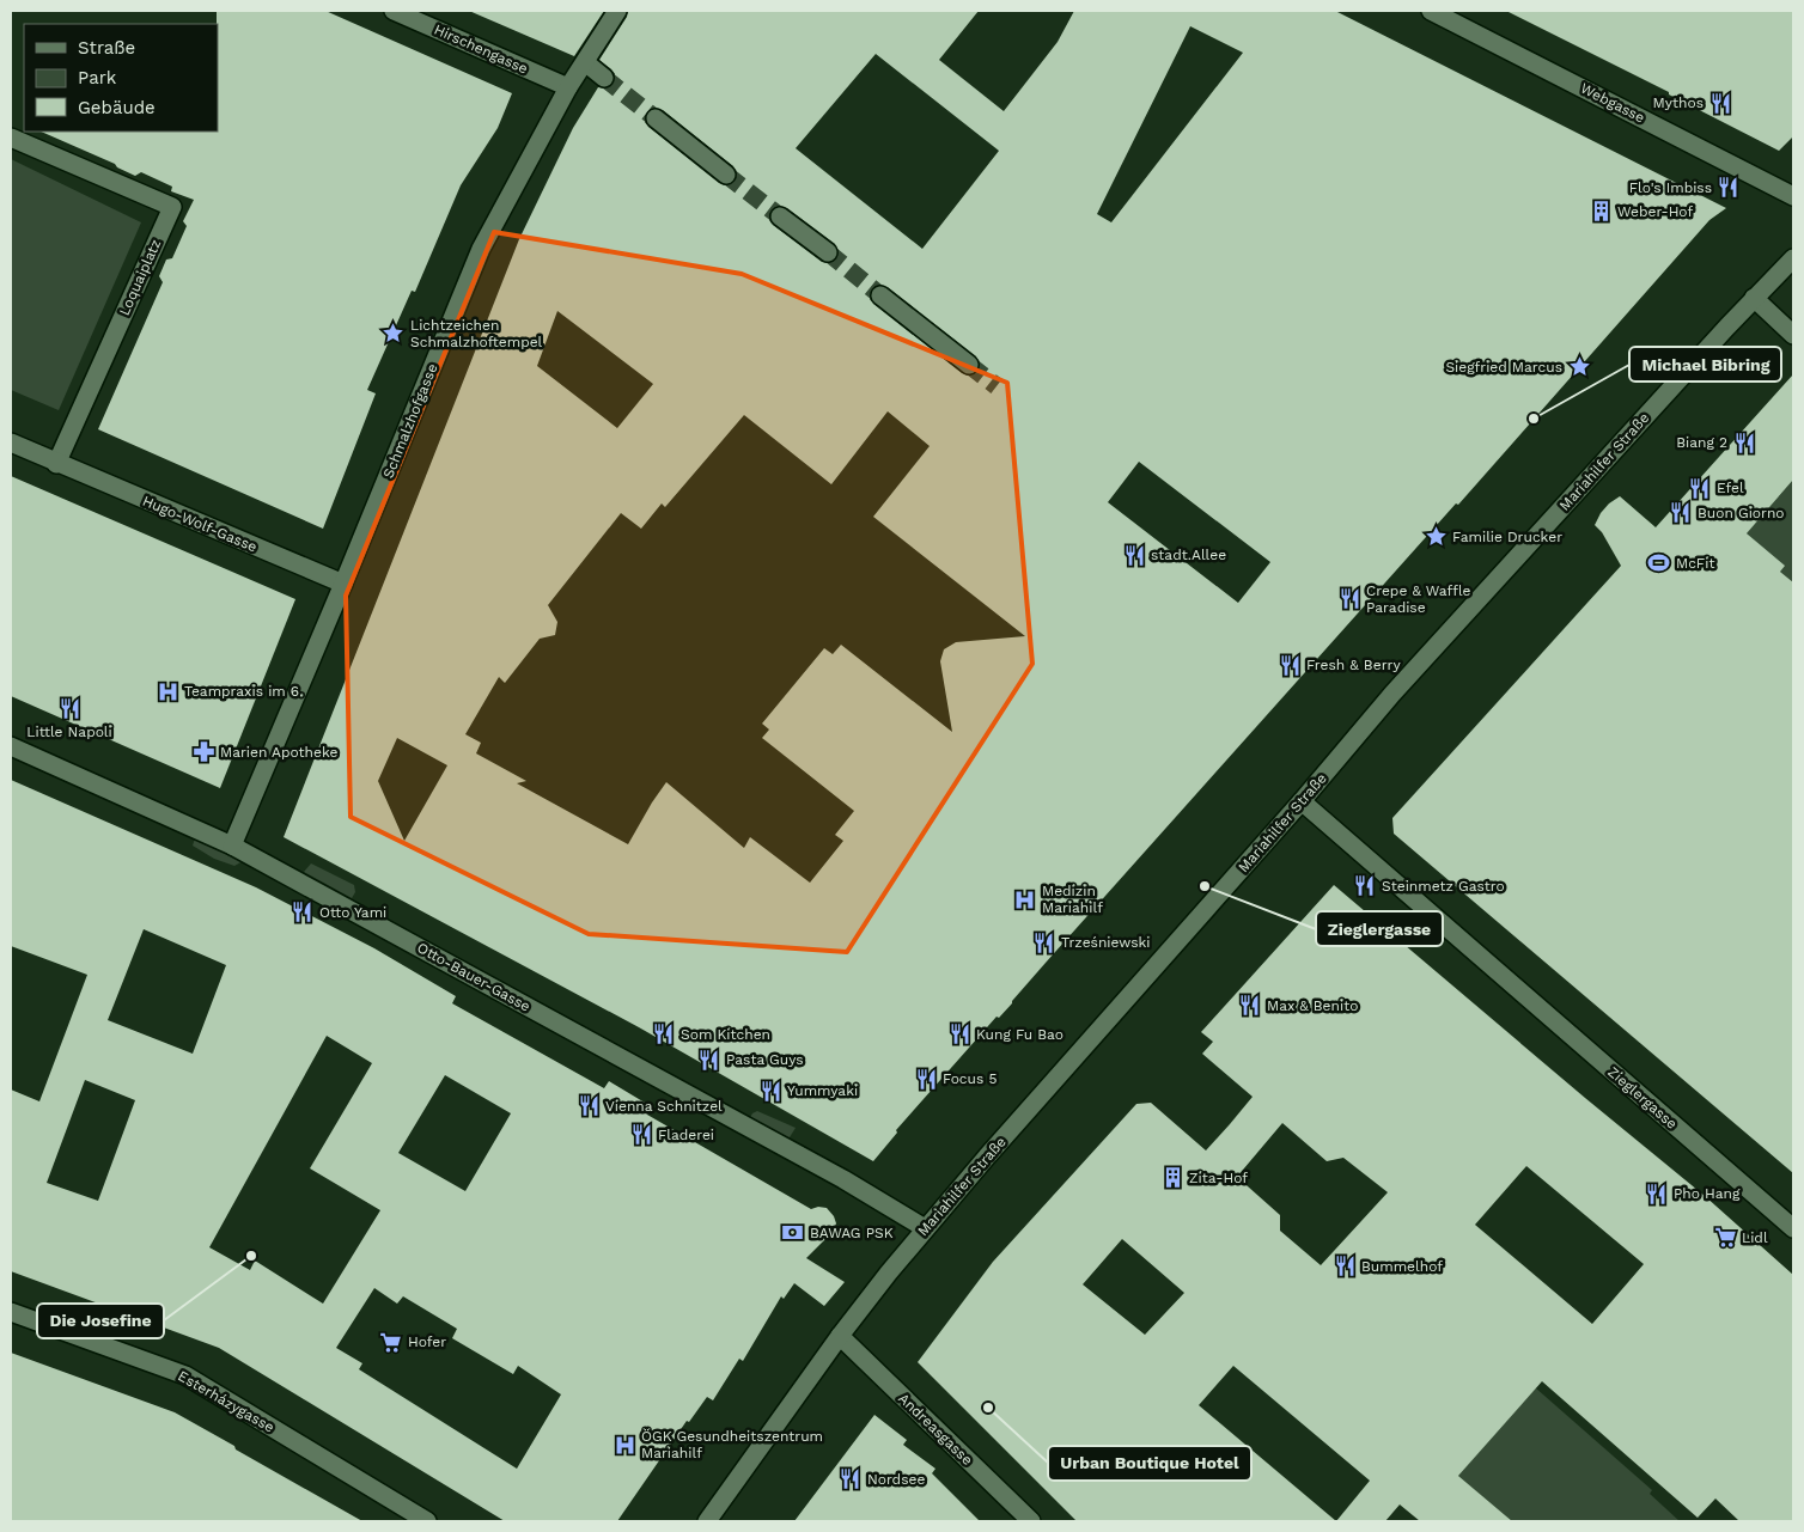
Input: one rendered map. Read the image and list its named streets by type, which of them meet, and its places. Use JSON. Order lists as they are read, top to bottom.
{
  "streets": {
    "street": [
      "Hirschengasse",
      "Webgasse",
      "Loquaiplatz",
      "Schmalzhofgasse",
      "Mariahilfer Straße",
      "Hugo-Wolf-Gasse",
      "Otto-Bauer-Gasse",
      "Zieglergasse",
      "Esterházygasse",
      "Andreasgasse"
    ]
  },
  "crossings": [
    ["Hirschengasse", "Schmalzhofgasse"],
    ["Loquaiplatz", "Hugo-Wolf-Gasse"],
    ["Schmalzhofgasse", "Hugo-Wolf-Gasse"],
    ["Schmalzhofgasse", "Otto-Bauer-Gasse"],
    ["Mariahilfer Straße", "Otto-Bauer-Gasse"],
    ["Mariahilfer Straße", "Zieglergasse"],
    ["Mariahilfer Straße", "Andreasgasse"]
  ],
  "places": {
    "restaurant": [
      "Mythos",
      "Flo's Imbiss",
      "Biang 2",
      "Efel",
      "Buon Giorno",
      "stadt.Allee",
      "Crepe & Waffle Paradise",
      "Fresh & Berry",
      "Little Napoli",
      "Steinmetz Gastro",
      "Otto Yami",
      "Trześniewski",
      "Max & Benito",
      "Som Kitchen",
      "Kung Fu Bao",
      "Pasta Guys",
      "Focus 5",
      "Yummyaki",
      "Vienna Schnitzel",
      "Fladerei",
      "Pho Hang",
      "Bummelhof",
      "Nordsee"
    ],
    "building": ["Weber-Hof", "Zita-Hof"],
    "place": ["Lichtzeichen Schmalzhoftempel", "Siegfried Marcus", "Familie Drucker"],
    "other": [
      "Michael Bibring",
      "Zieglergasse",
      "Die Josefine",
      "Urban Boutique Hotel"
    ],
    "sports": ["McFit"],
    "hospital": ["Teampraxis im 6.", "Medizin Mariahilf", "ÖGK Gesundheitszentrum Mariahilf"],
    "pharmacy": ["Marien Apotheke"],
    "bank": ["BAWAG PSK"],
    "supermarket": ["Lidl", "Hofer"]
  },
  "legend": ["Straße", "Park", "Gebäude"]
}
